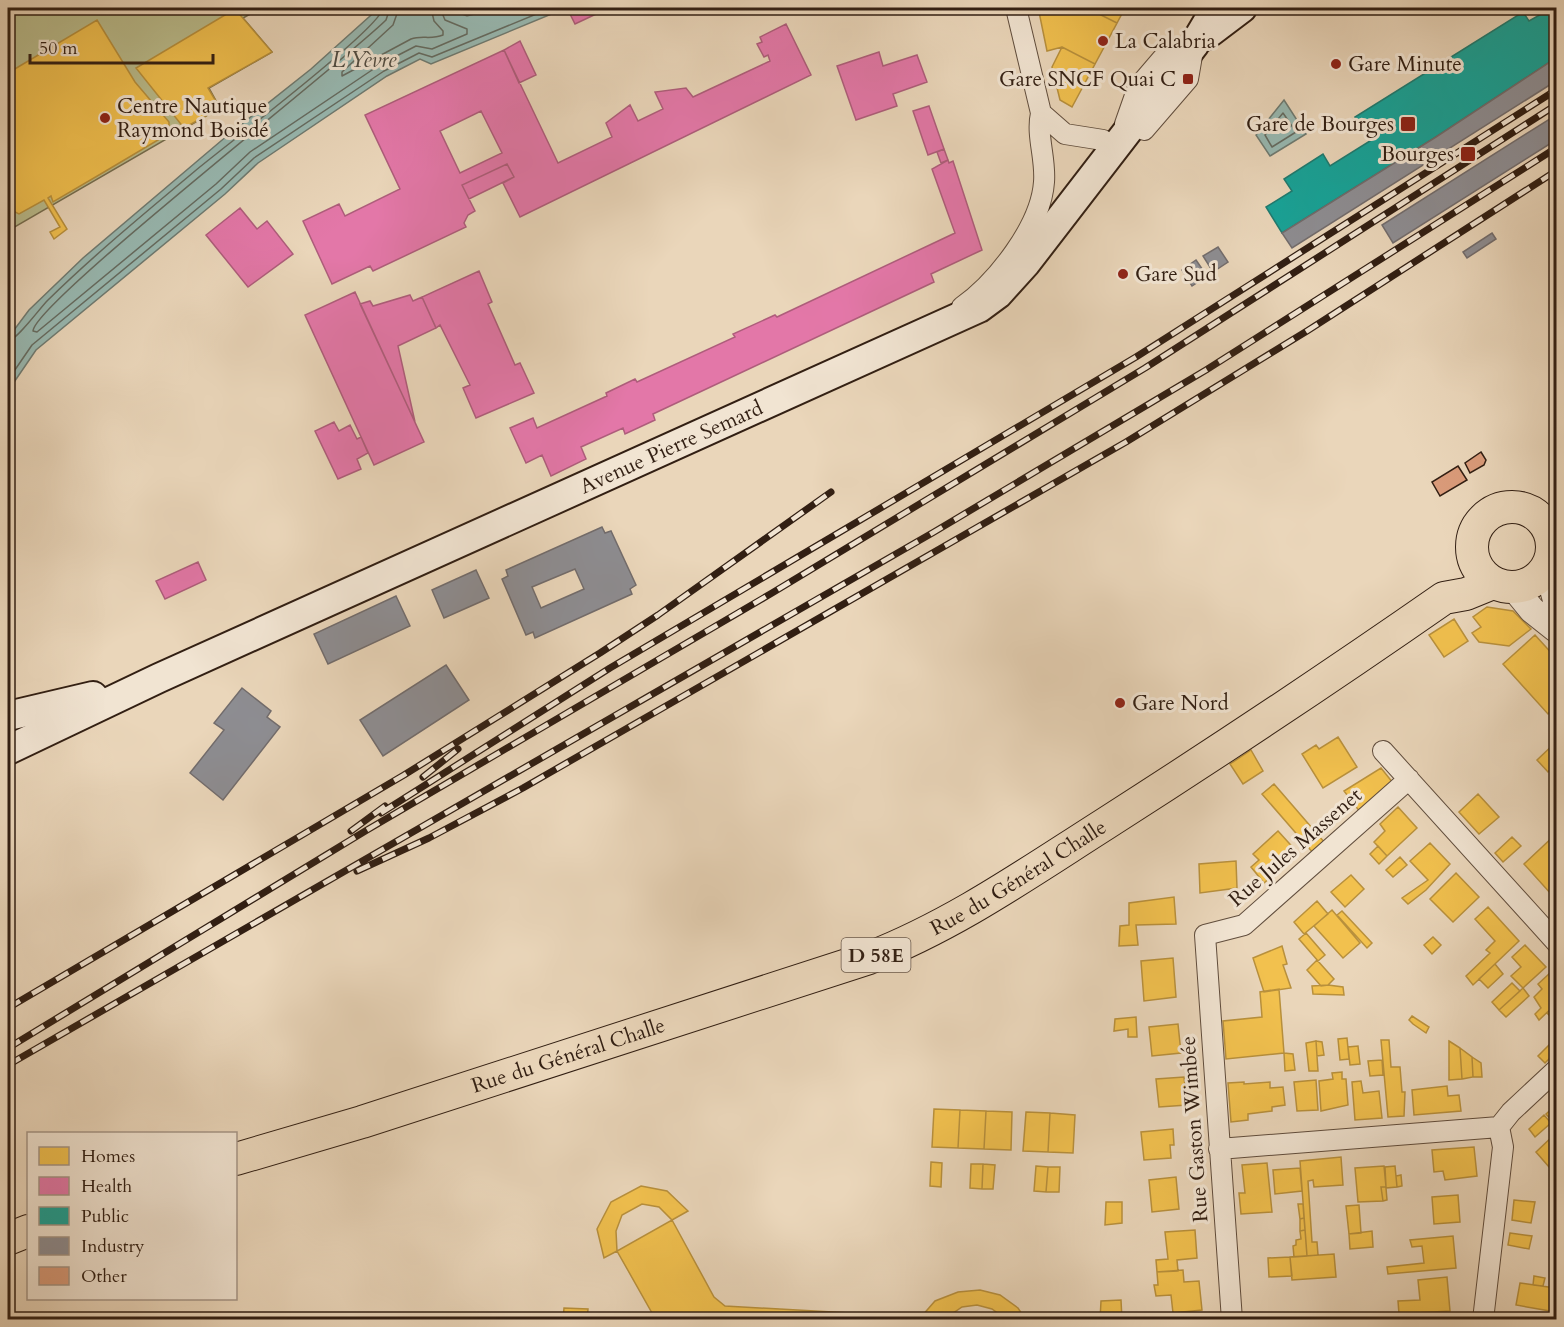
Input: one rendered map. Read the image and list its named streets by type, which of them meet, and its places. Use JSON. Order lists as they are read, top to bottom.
{
  "streets": {
    "main road": ["Avenue Pierre Semard", "Rue du Général Challe", "D 58E"],
    "street": ["Rue Jules Massenet", "Rue Gaston Wimbée"]
  },
  "crossings": [
    ["Rue Jules Massenet", "Rue Gaston Wimbée"]
  ],
  "water": ["L'Yèvre"],
  "places": {
    "other": [
      "La Calabria",
      "Gare Minute",
      "Centre Nautique Raymond Boisdé",
      "Gare Sud",
      "Gare Nord"
    ],
    "transit": ["Gare SNCF Quai C", "Gare de Bourges", "Bourges"]
  },
  "legend": [
    "Homes",
    "Health",
    "Public",
    "Industry",
    "Other"
  ],
  "scale_bar": "50 m"
}
